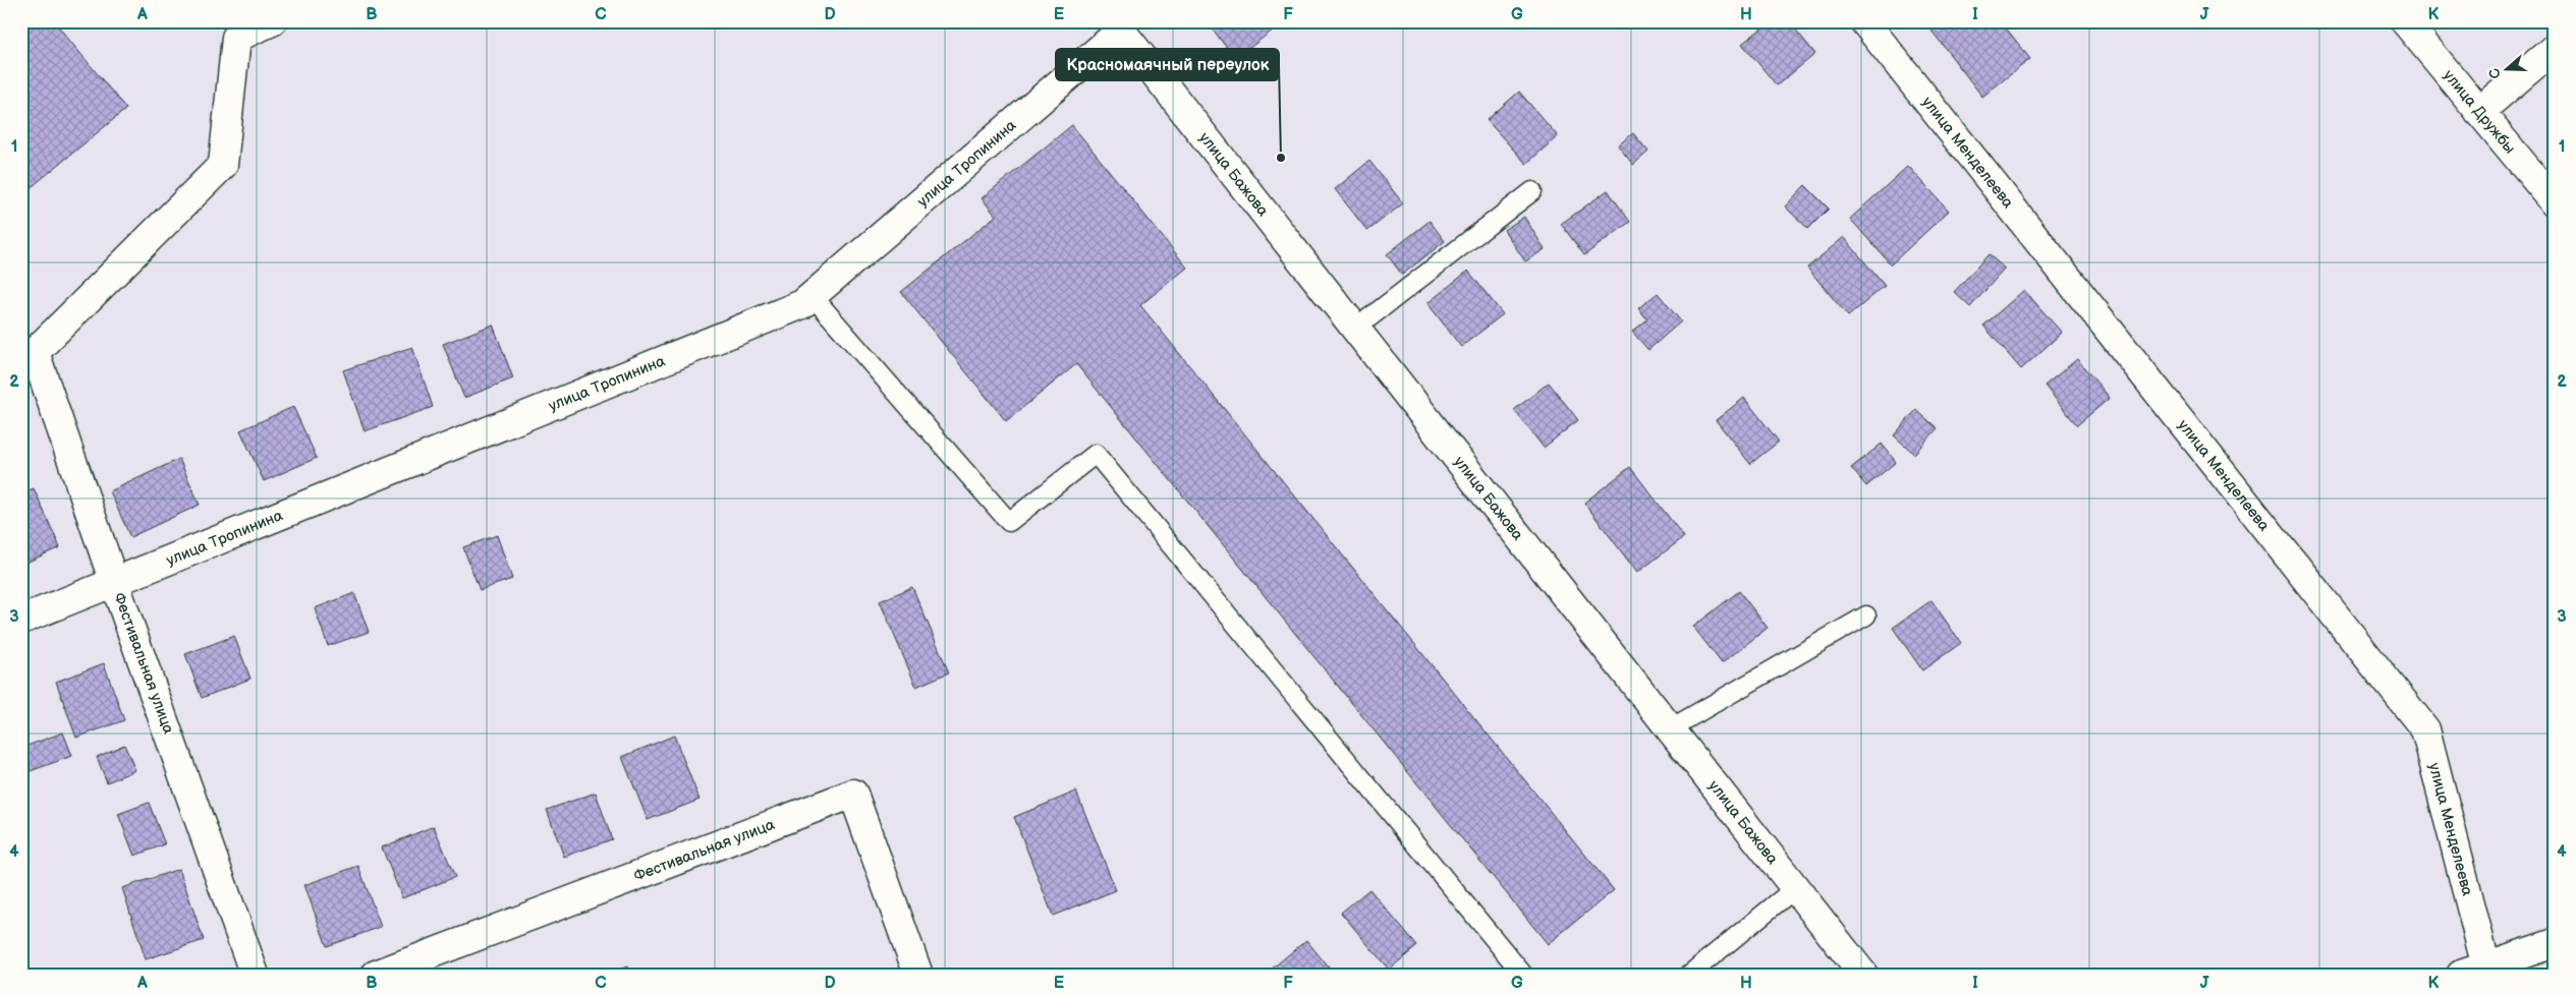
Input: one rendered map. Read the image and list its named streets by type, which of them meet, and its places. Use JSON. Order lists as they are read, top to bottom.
{
  "streets": {
    "street": [
      "улица Дружбы",
      "улица Менделеева",
      "улица Тропинина",
      "улица Бажова",
      "Фестивальная улица"
    ]
  },
  "crossings": [
    ["улица Тропинина", "улица Бажова"],
    ["улица Тропинина", "Фестивальная улица"]
  ],
  "places": ["Красномаячный переулок"],
  "north": "left",
  "grid": {
    "columns": [
      "A",
      "B",
      "C",
      "D",
      "E",
      "F",
      "G",
      "H",
      "I",
      "J",
      "K"
    ],
    "rows": [
      "1",
      "2",
      "3",
      "4"
    ]
  }
}
